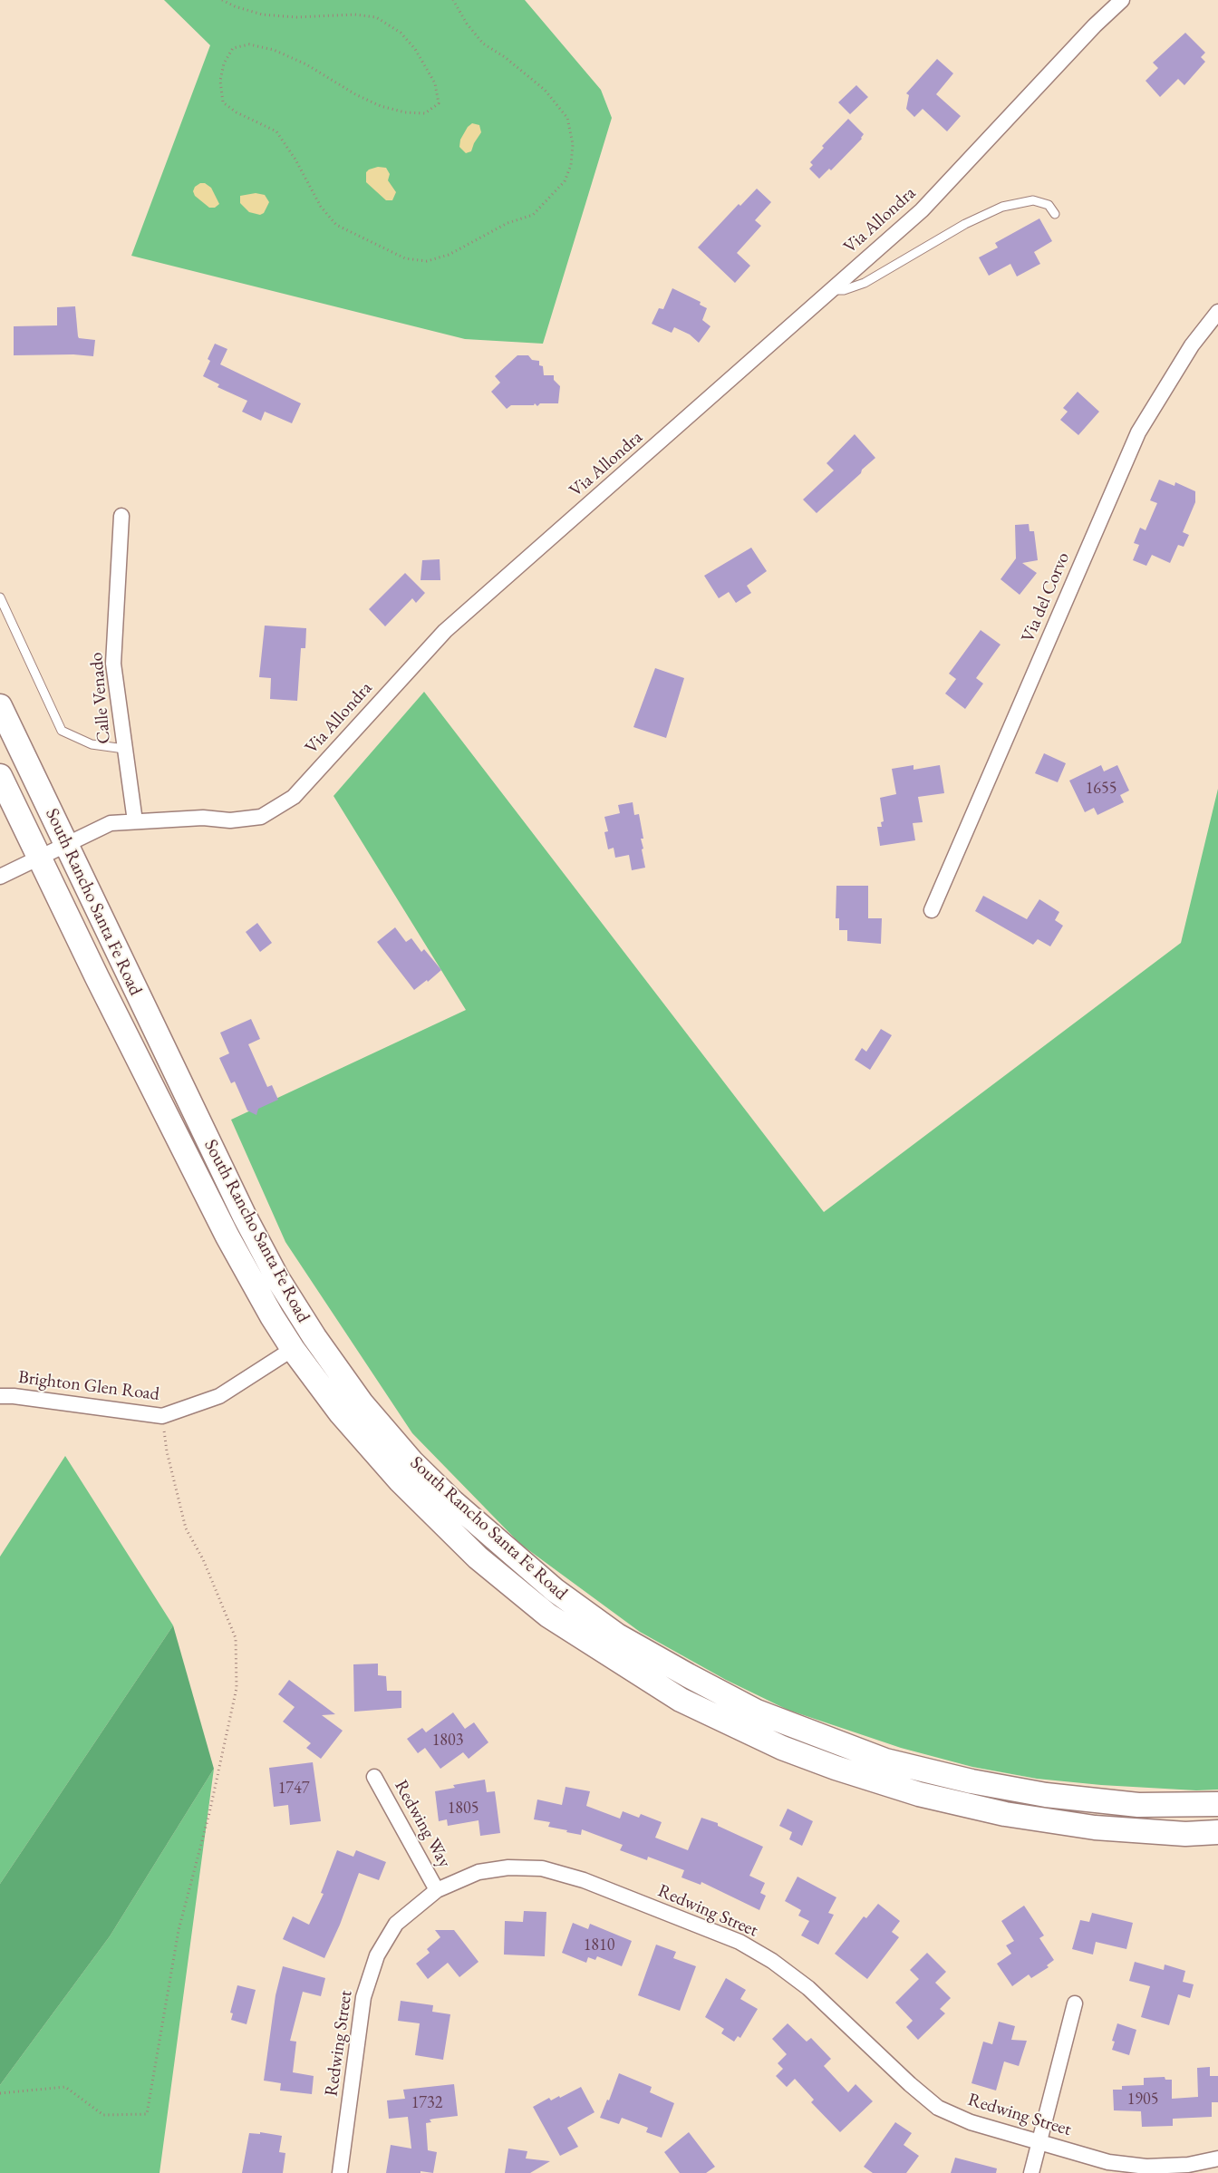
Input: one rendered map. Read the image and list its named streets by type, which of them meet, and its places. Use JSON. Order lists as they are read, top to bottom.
{
  "streets": {
    "main road": ["South Rancho Santa Fe Road"],
    "street": [
      "Via Allondra",
      "Via del Corvo",
      "Calle Venado",
      "Brighton Glen Road",
      "Redwing Way",
      "Redwing Street"
    ]
  },
  "crossings": [
    ["Via Allondra", "Calle Venado"],
    ["Via Allondra", "South Rancho Santa Fe Road"],
    ["South Rancho Santa Fe Road", "Brighton Glen Road"],
    ["Redwing Way", "Redwing Street"]
  ],
  "house_numbers": [
    "1655",
    "1803",
    "1747",
    "1805",
    "1810",
    "1905",
    "1732"
  ]
}
